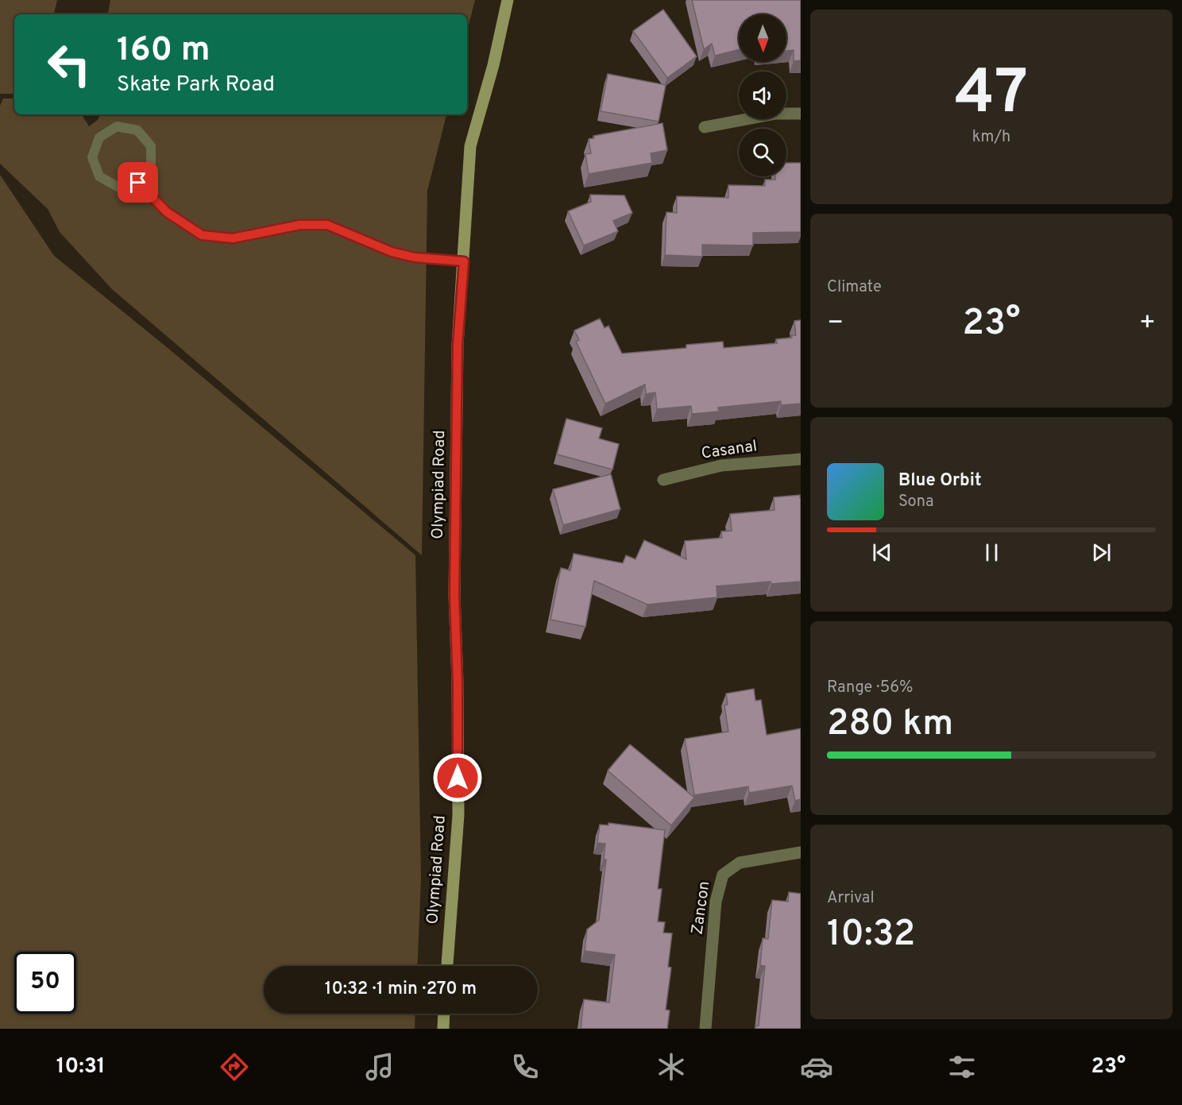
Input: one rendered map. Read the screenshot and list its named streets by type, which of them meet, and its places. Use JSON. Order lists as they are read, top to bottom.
{
  "streets": {
    "main road": ["Olympiad Road"],
    "street": ["Casanal", "Zancon"]
  },
  "north": "bottom",
  "page": {
    "tile": [
      ["47", "km/h"],
      "Climate",
      ["Range · 56%", "280 km"],
      ["Arrival", "10:32"]
    ],
    "turn": ["160 m", "Skate Park Road"],
    "heat": ["−", "23°", "+"],
    "song": ["Blue Orbit", "Sona"],
    "limit": "50",
    "trip": "10:32 · 1 min · 270 m",
    "tabs": ["10:31", "23°"]
  }
}
